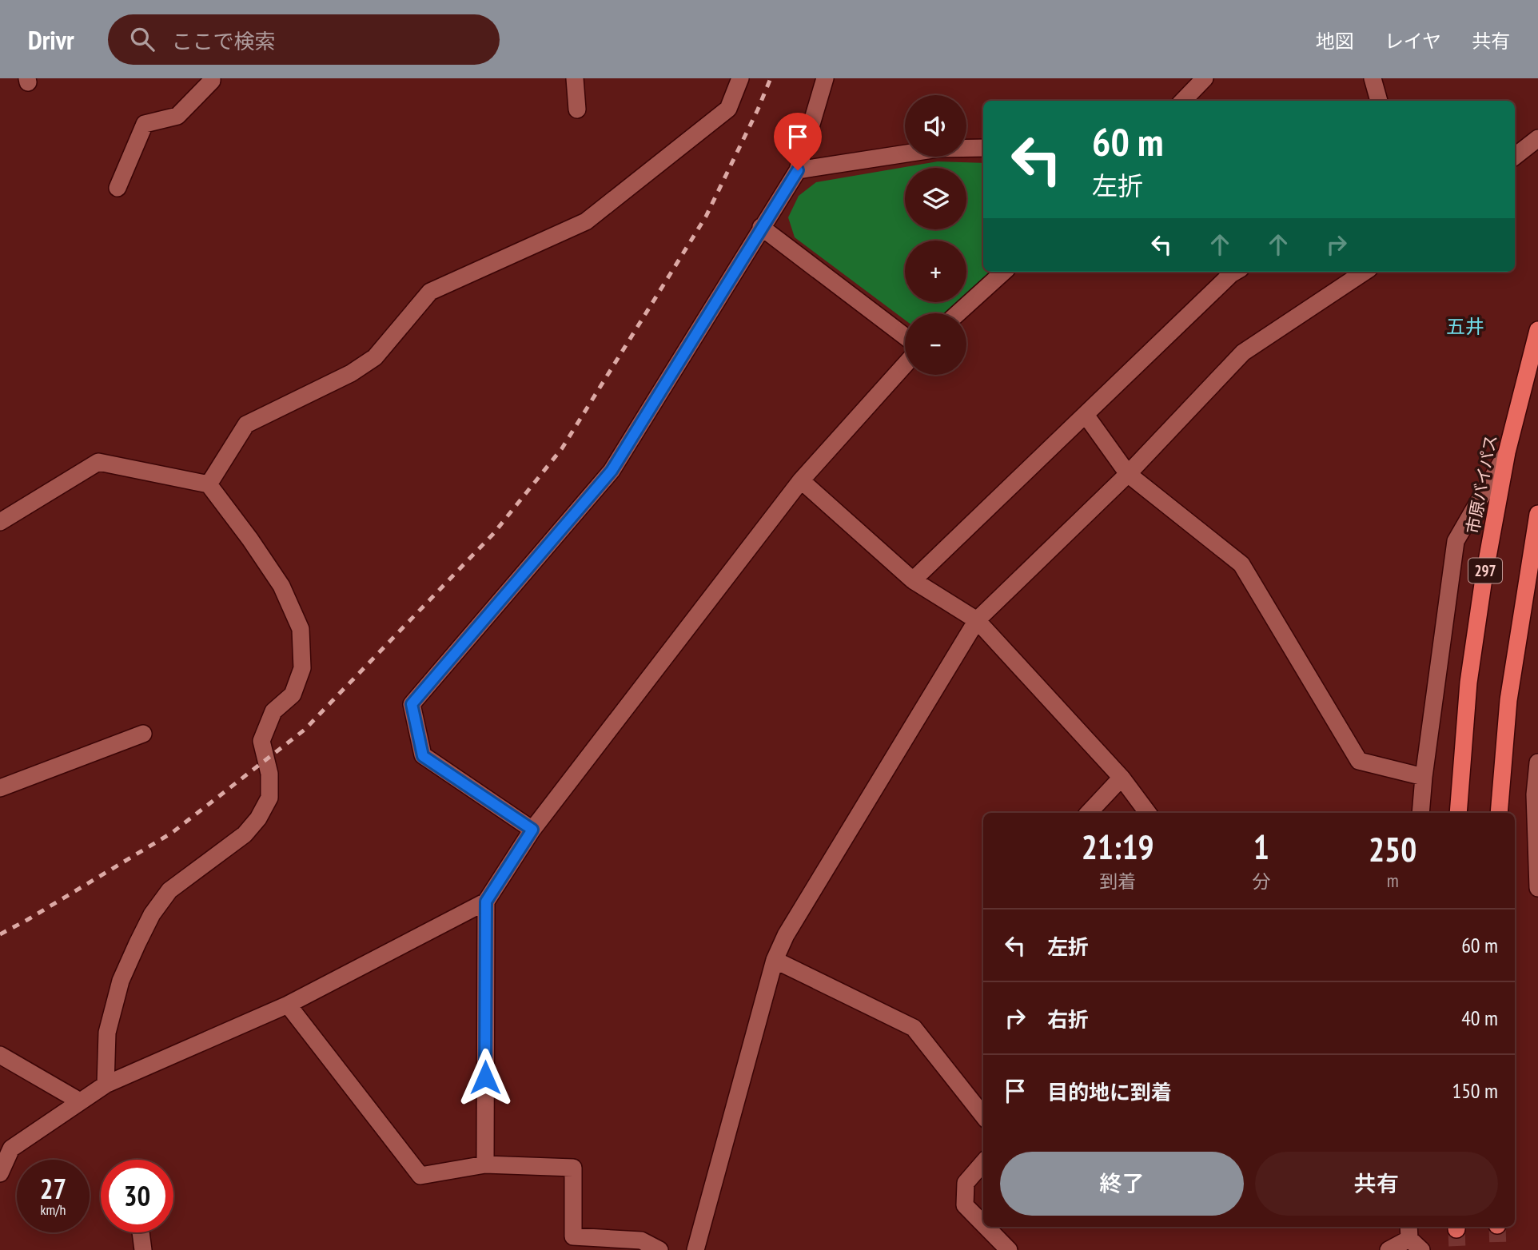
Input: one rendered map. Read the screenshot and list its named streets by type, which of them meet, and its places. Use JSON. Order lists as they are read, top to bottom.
{
  "streets": {
    "highway": ["市原バイパス", "297"]
  },
  "districts": ["五井"],
  "page": {
    "header": "Drivr",
    "search": "ここで検索",
    "nav": ["地図", "レイヤ", "共有"],
    "map_buttons": ["+", "−"],
    "turn": ["60 m", "左折"],
    "eta": [
      "21:19",
      "到着",
      "1",
      "分",
      "250",
      "m"
    ],
    "list": [
      {
        "name": "左折",
        "value": "60 m"
      },
      {
        "name": "右折",
        "value": "40 m"
      },
      {
        "name": "目的地に到着",
        "value": "150 m"
      }
    ],
    "buttons": ["終了", "共有"],
    "speed": "27 km/h",
    "limit": "30"
  }
}
